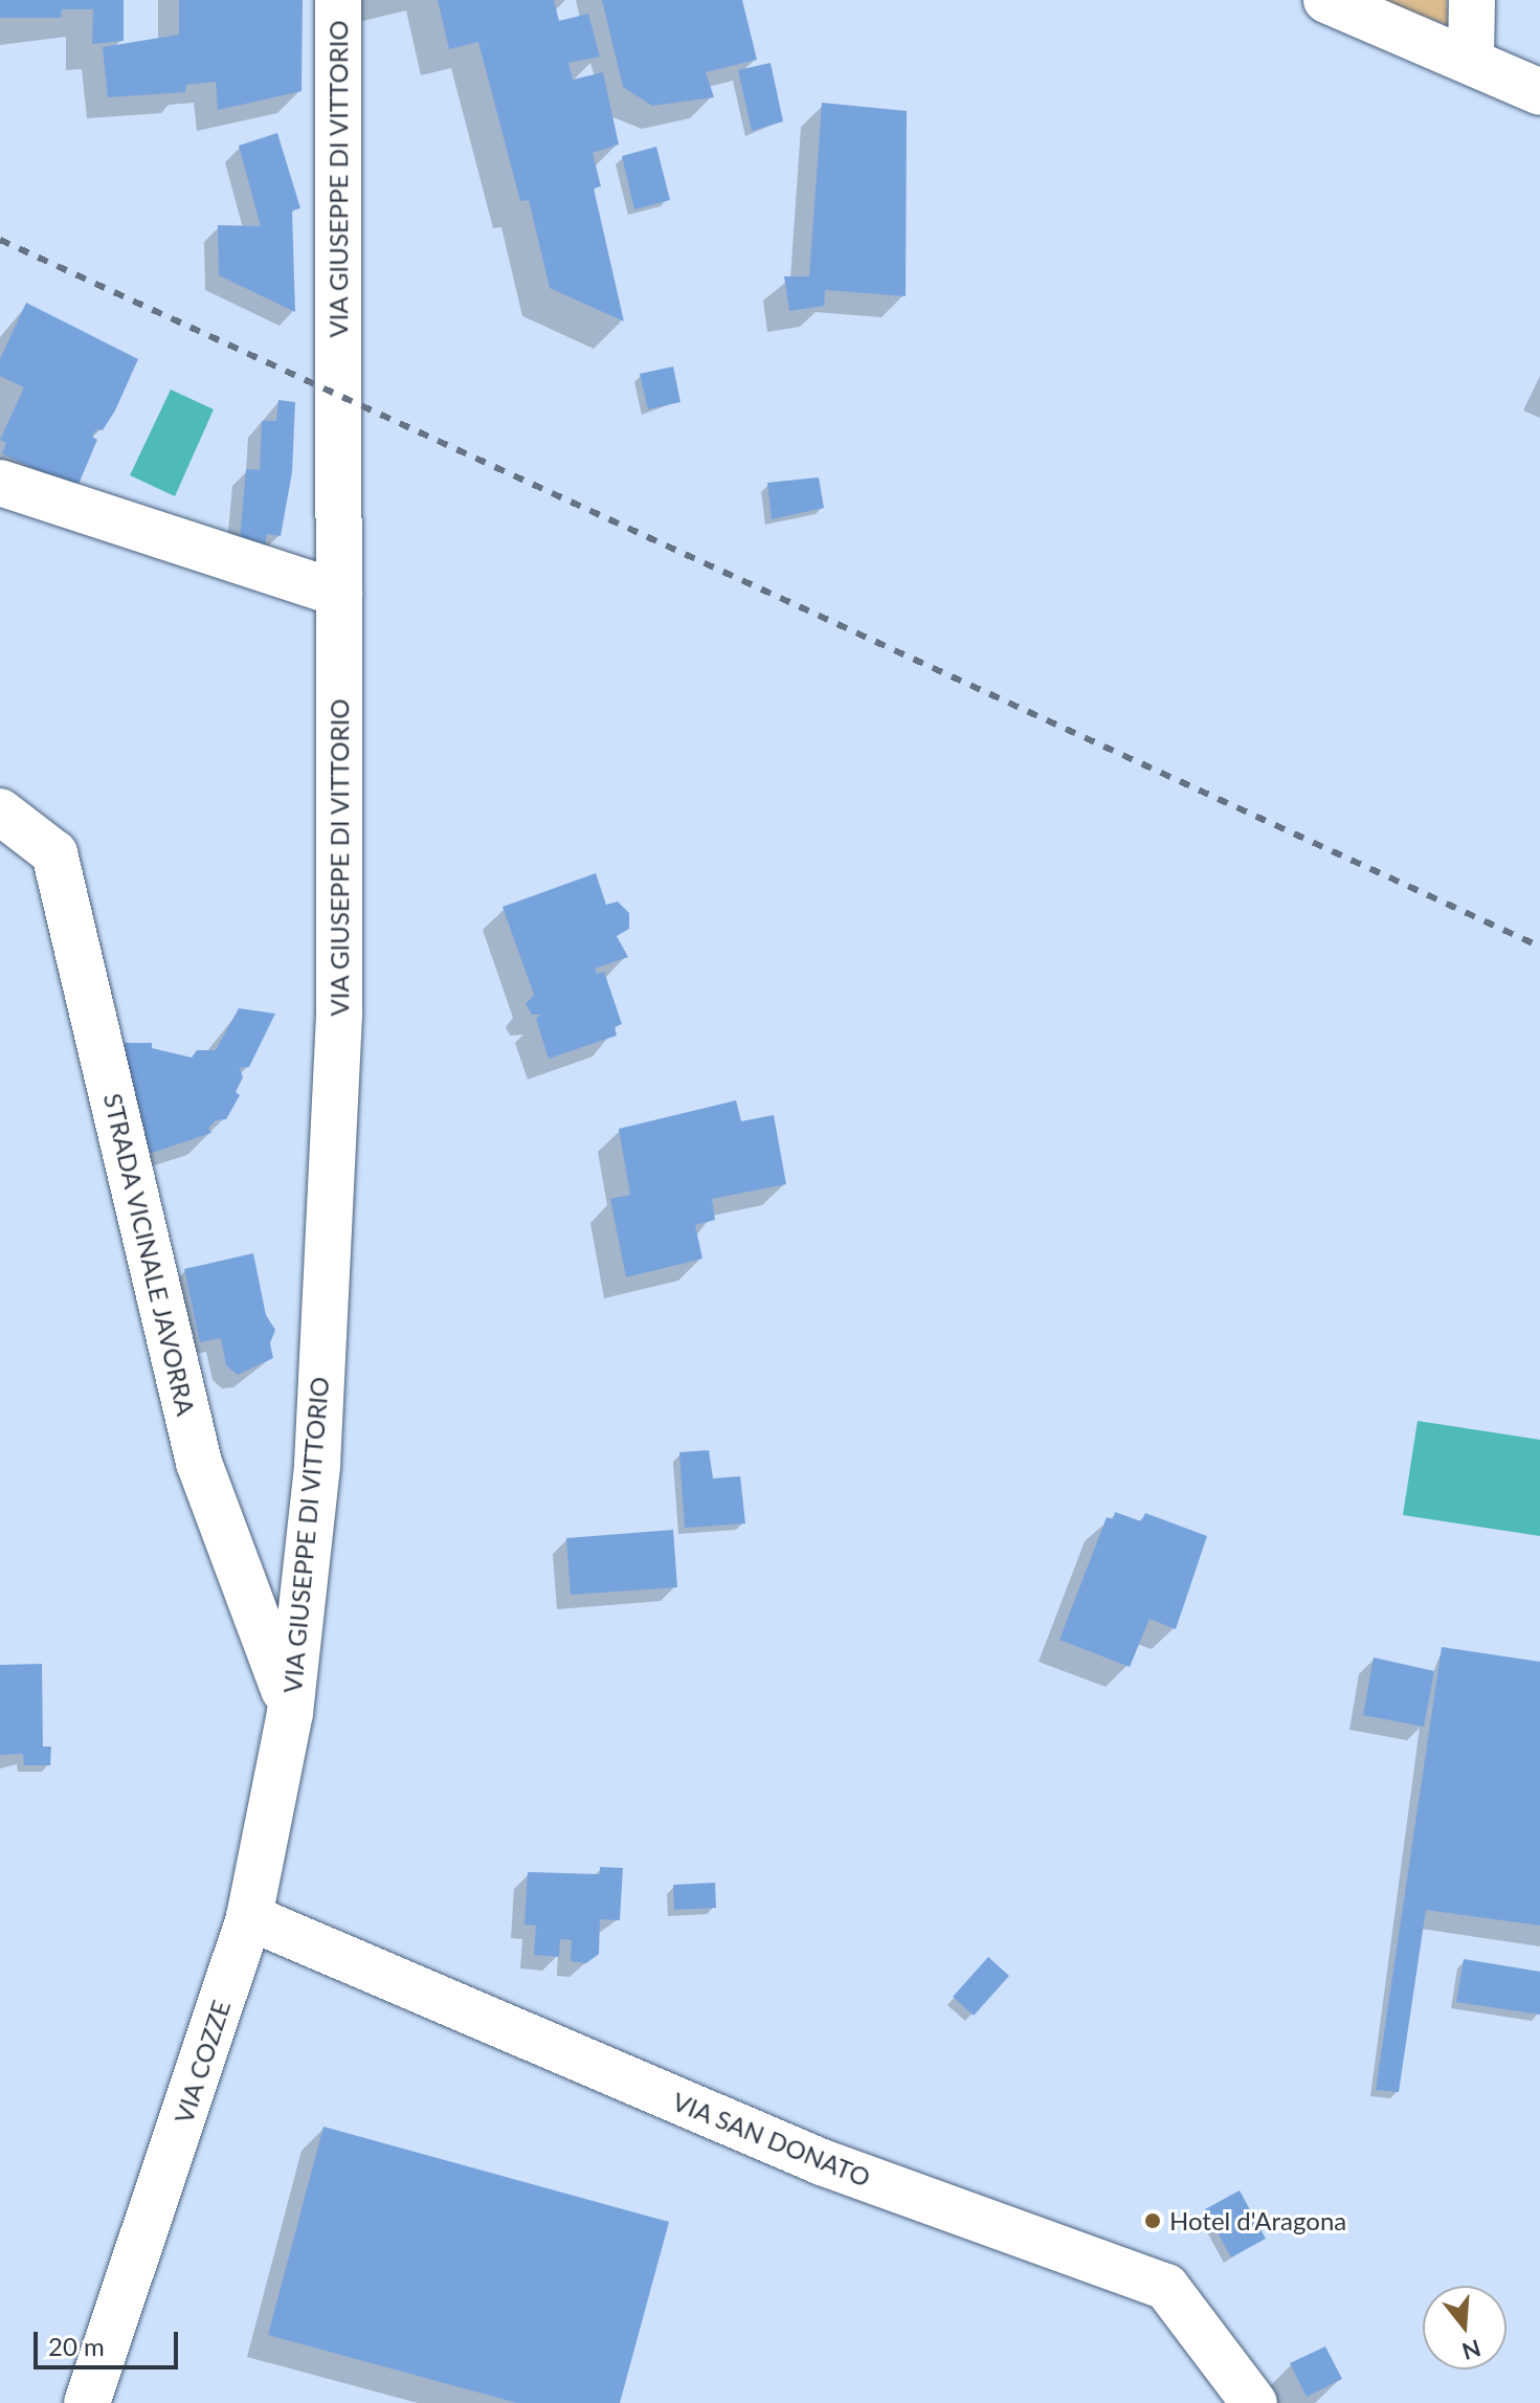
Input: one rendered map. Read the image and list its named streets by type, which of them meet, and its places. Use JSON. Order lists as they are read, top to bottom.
{
  "streets": {
    "street": [
      "VIA GIUSEPPE DI VITTORIO",
      "STRADA VICINALE JAVORRA",
      "VIA COZZE",
      "VIA SAN DONATO"
    ]
  },
  "crossings": [
    ["VIA GIUSEPPE DI VITTORIO", "STRADA VICINALE JAVORRA"],
    ["VIA GIUSEPPE DI VITTORIO", "VIA COZZE"],
    ["STRADA VICINALE JAVORRA", "VIA COZZE"],
    ["VIA COZZE", "VIA SAN DONATO"]
  ],
  "places": ["Hotel d'Aragona"],
  "scale_bar": "20 m",
  "north": "bottom"
}
